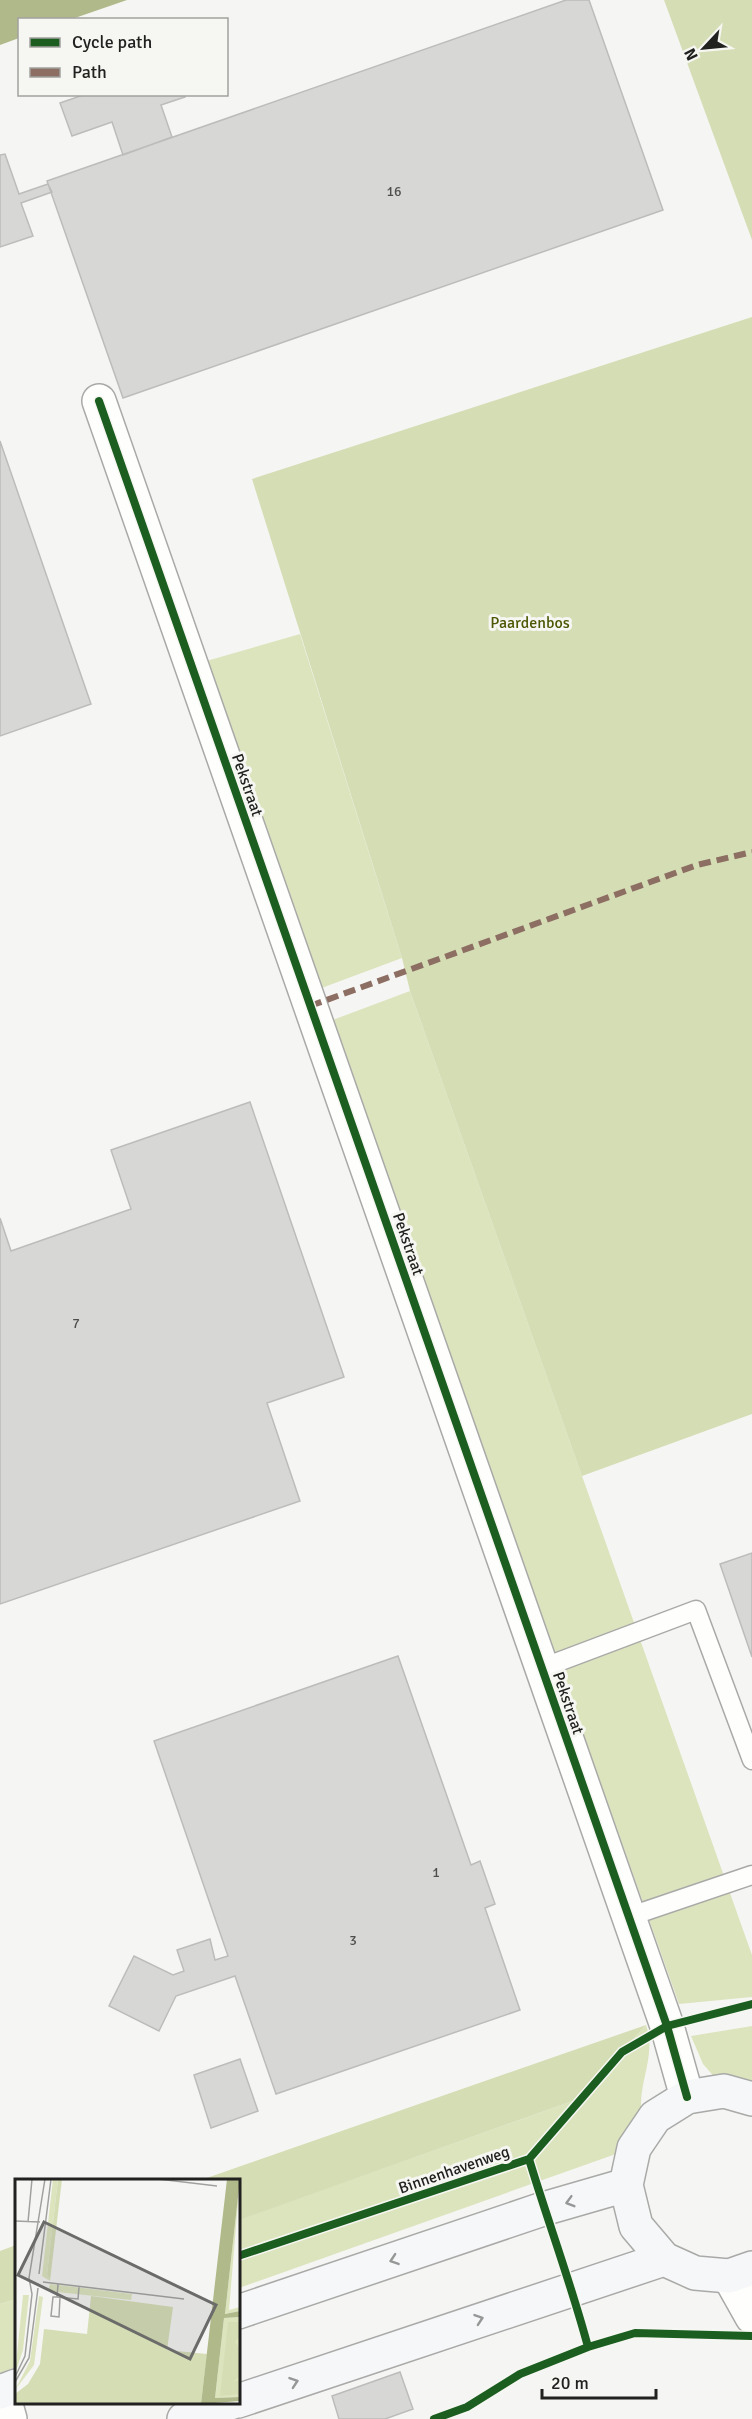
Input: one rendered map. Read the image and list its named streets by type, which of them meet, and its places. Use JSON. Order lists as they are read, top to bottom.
{
  "streets": {
    "street": ["Pekstraat"],
    "cycle path": ["Binnenhavenweg"]
  },
  "parks": ["Paardenbos"],
  "house_numbers": [
    "16",
    "7",
    "1",
    "3"
  ],
  "legend": ["Cycle path", "Path"],
  "scale_bar": "20 m",
  "north": "bottom left"
}
